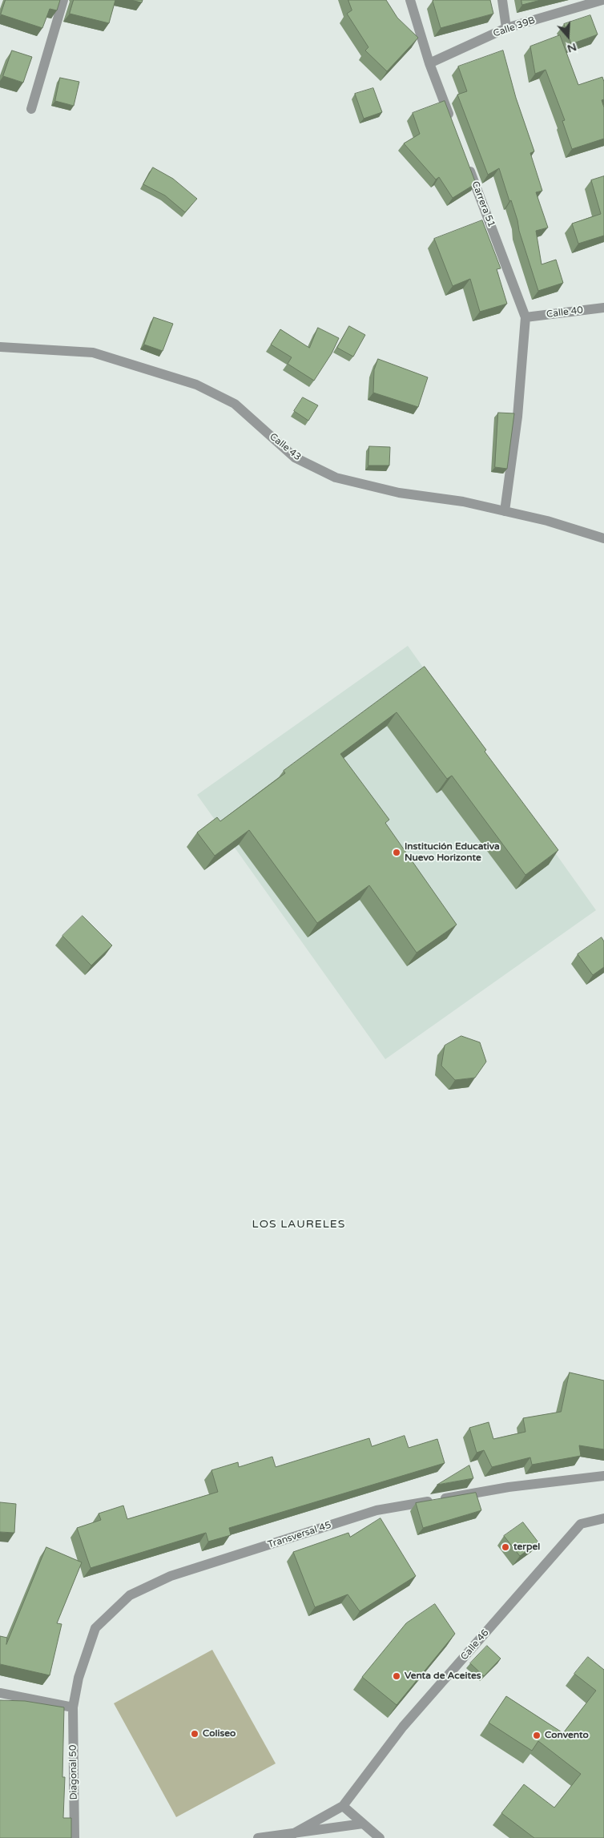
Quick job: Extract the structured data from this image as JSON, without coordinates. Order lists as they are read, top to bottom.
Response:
{
  "streets": {
    "street": [
      "Calle 39B",
      "Carrera 51",
      "Calle 40",
      "Calle 43",
      "Transversal 45",
      "Calle 46",
      "Diagonal 50"
    ]
  },
  "crossings": [
    ["Carrera 51", "Calle 40"],
    ["Transversal 45", "Diagonal 50"]
  ],
  "districts": ["LOS LAURELES"],
  "places": [
    "Institución Educativa Nuevo Horizonte",
    "terpel",
    "Venta de Aceites",
    "Coliseo",
    "Convento"
  ],
  "north": "bottom"
}
